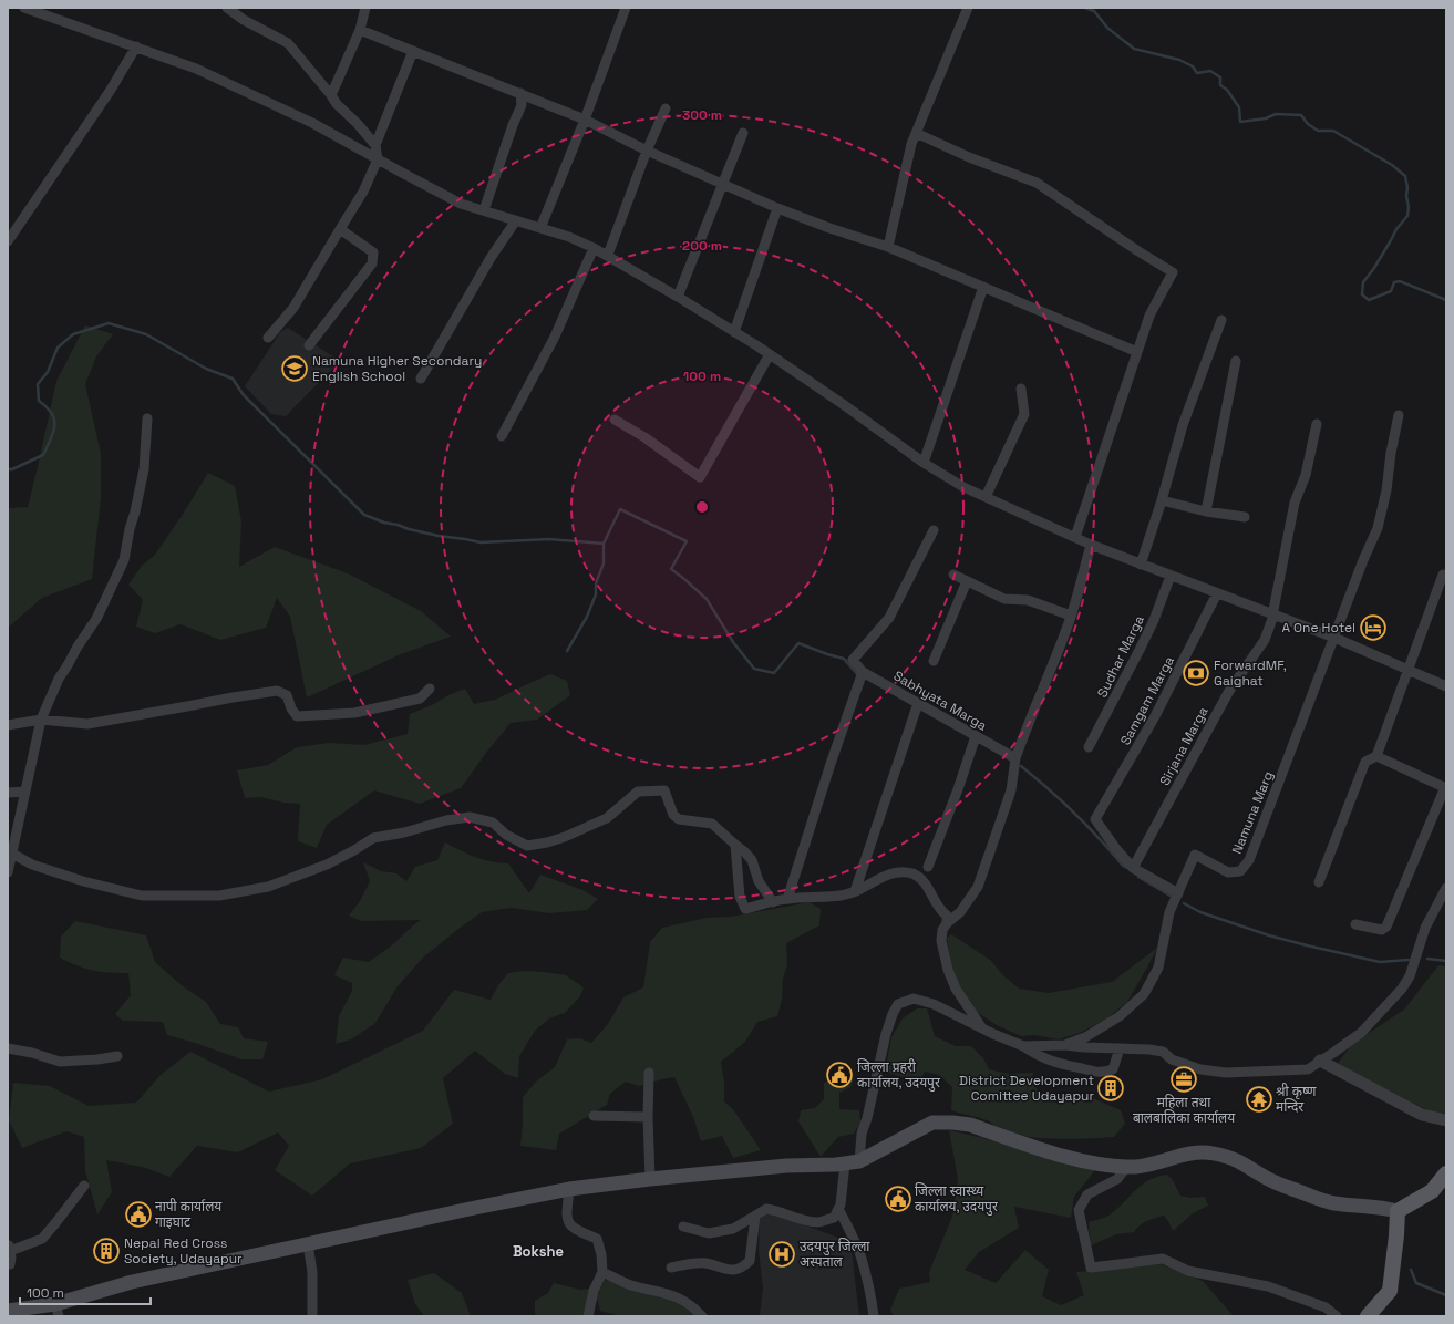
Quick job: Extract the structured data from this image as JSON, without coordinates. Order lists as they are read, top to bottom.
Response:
{
  "streets": {
    "street": [
      "Sudhar Marga",
      "Sabhyata Marga",
      "Samgam Marga",
      "Sirjana Marga",
      "Namuna Marg"
    ]
  },
  "crossings": [
    ["Samgam Marga", "Sirjana Marga"]
  ],
  "districts": ["Bokshe"],
  "places": {
    "school or university": ["Namuna Higher Secondary English School"],
    "hotel": ["A One Hotel"],
    "bank": ["ForwardMF, Gaighat"],
    "public building": ["जिल्ला प्रहरी कार्यालय, उदयपुर", "जिल्ला स्वास्थ्य कार्यालय, उदयपुर", "नापी कार्यालय गाइघाट"],
    "office": ["महिला तथा बालबालिका कार्यालय"],
    "building": ["District Development Comittee Udayapur", "Nepal Red Cross Society, Udayapur"],
    "temple": ["श्री कृष्ण मन्दिर"],
    "hospital": ["उदयपुर जिल्ला अस्पताल"]
  },
  "scale_bar": "100 m",
  "rings": ["300 m", "200 m", "100 m"]
}
